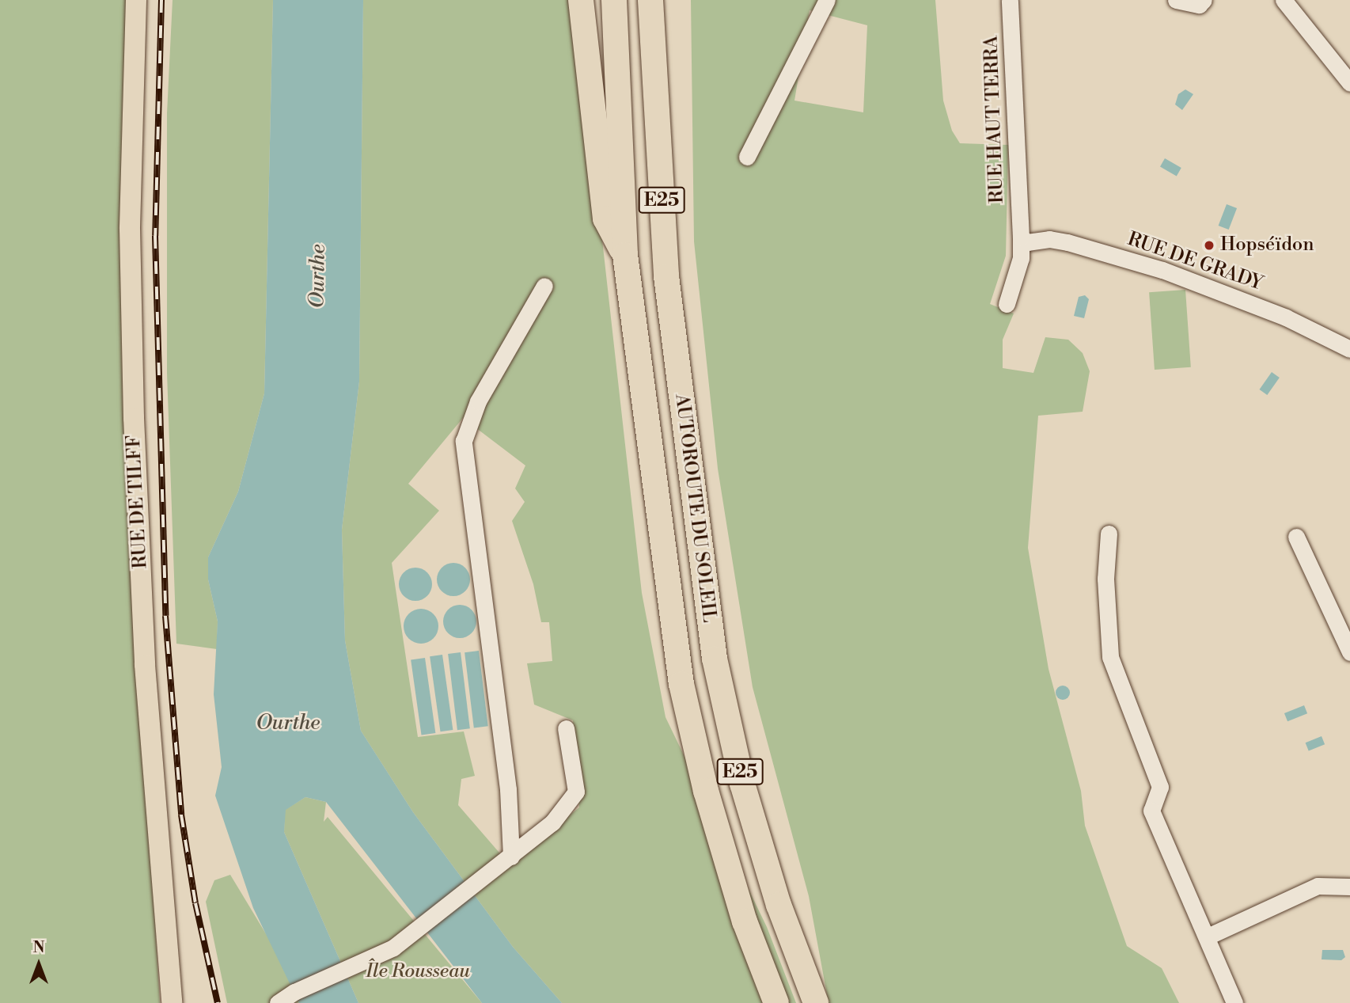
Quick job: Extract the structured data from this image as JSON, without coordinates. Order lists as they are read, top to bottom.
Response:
{
  "streets": {
    "highway": ["E25", "AUTOROUTE DU SOLEIL"],
    "main road": ["RUE DE TILFF"],
    "street": ["RUE HAUT TERRA", "RUE DE GRADY"]
  },
  "crossings": [
    ["RUE HAUT TERRA", "RUE DE GRADY"]
  ],
  "water": ["Ourthe"],
  "parks": ["Île Rousseau"],
  "places": ["Hopséïdon"],
  "north": "top"
}
